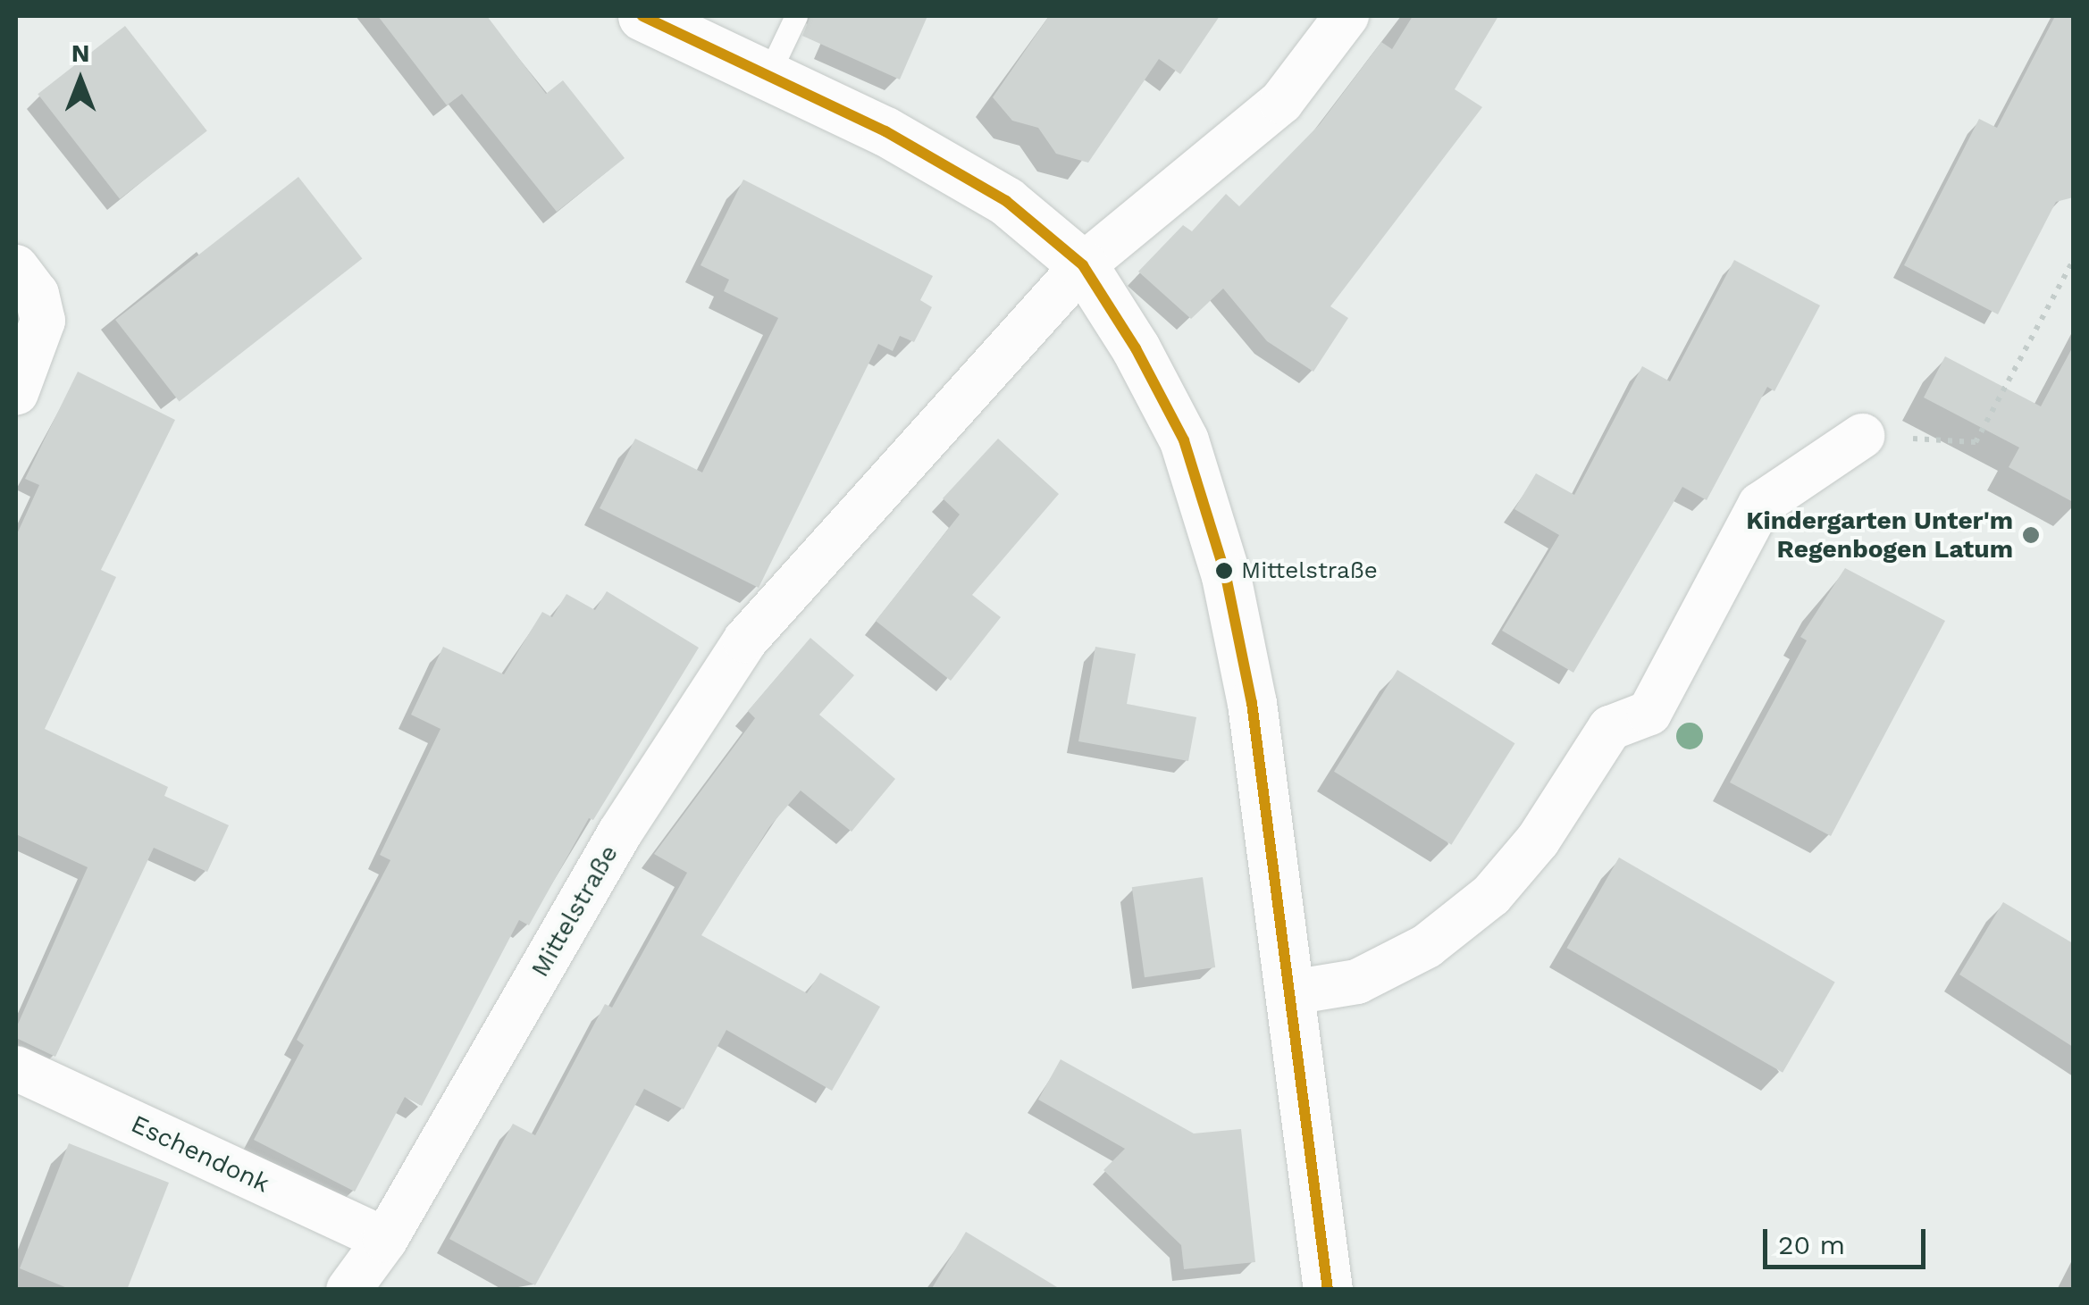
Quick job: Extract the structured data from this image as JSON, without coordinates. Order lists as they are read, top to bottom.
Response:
{
  "streets": {
    "street": ["Mittelstraße", "Eschendonk"]
  },
  "crossings": [
    ["Mittelstraße", "Eschendonk"]
  ],
  "places": ["Kindergarten Unter'm Regenbogen Latum", "Mittelstraße"],
  "scale_bar": "20 m",
  "north": "top"
}
